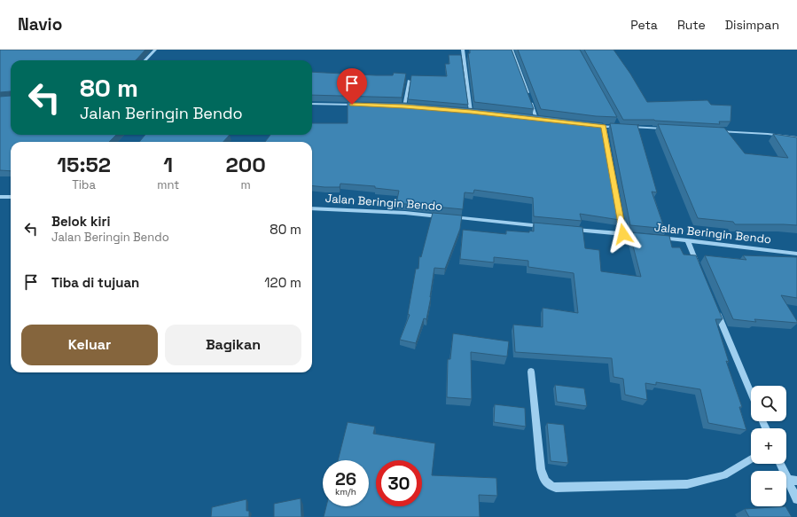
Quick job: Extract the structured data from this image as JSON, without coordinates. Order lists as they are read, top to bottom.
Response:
{
  "streets": {
    "street": ["Jalan Beringin Bendo"]
  },
  "page": {
    "header": "Navio",
    "nav": ["Peta", "Rute", "Disimpan"],
    "turn": ["80 m", "Jalan Beringin Bendo"],
    "eta": [
      "15:52",
      "Tiba",
      "1",
      "mnt",
      "200",
      "m"
    ],
    "list": [
      {
        "name": "Belok kiri",
        "note": "Jalan Beringin Bendo",
        "value": "80 m"
      },
      {
        "name": "Tiba di tujuan",
        "value": "120 m"
      }
    ],
    "buttons": ["Keluar", "Bagikan"],
    "map_buttons": ["+", "−"],
    "speed": "26 km/h",
    "limit": "30"
  }
}
